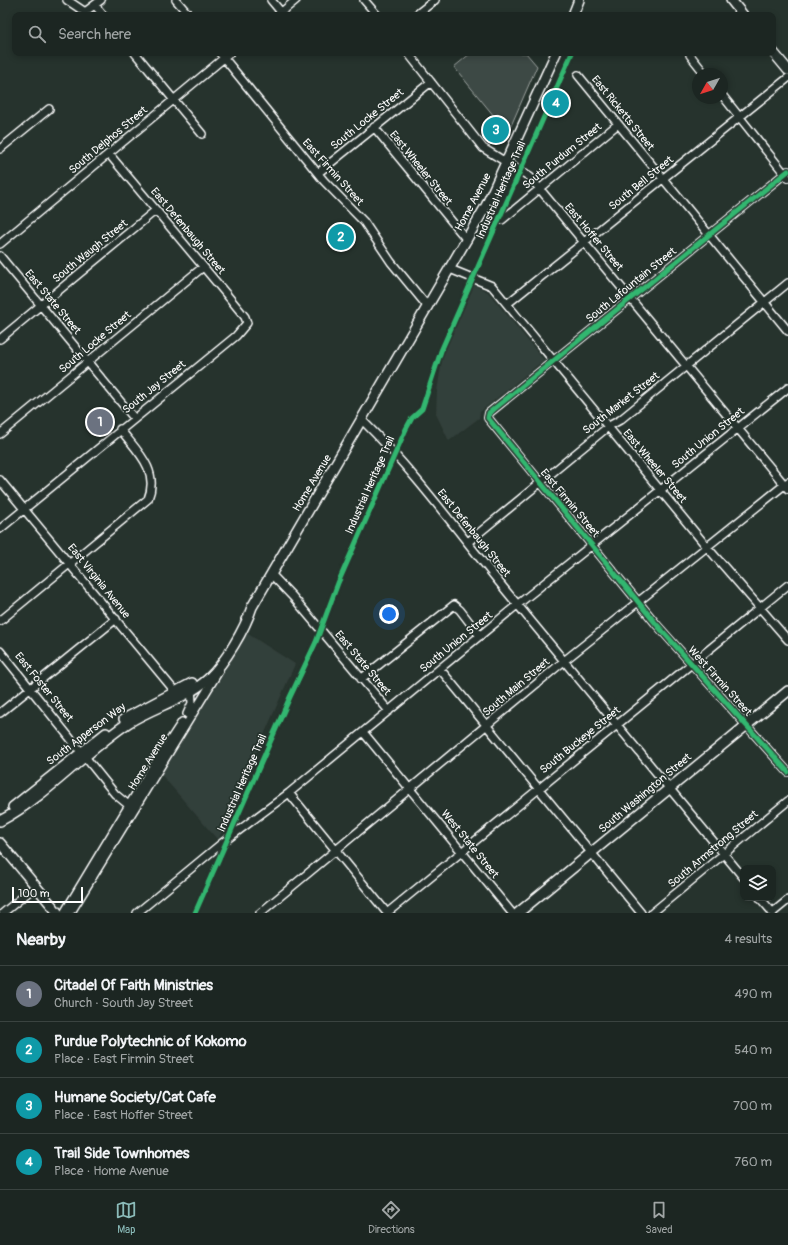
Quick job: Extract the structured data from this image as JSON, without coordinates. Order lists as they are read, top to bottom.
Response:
{
  "streets": {
    "main road": ["Home Avenue", "South Apperson Way", "South Washington Street"],
    "street": [
      "East Ricketts Street",
      "South Locke Street",
      "South Delphos Street",
      "South Purdum Street",
      "East Wheeler Street",
      "East Firmin Street",
      "South Bell Street",
      "East Defenbaugh Street",
      "East Hoffer Street",
      "South Waugh Street",
      "South Lafountain Street",
      "East State Street",
      "South Jay Street",
      "South Market Street",
      "South Union Street",
      "East Virginia Avenue",
      "West Firmin Street",
      "East Foster Street",
      "South Main Street",
      "South Buckeye Street",
      "West State Street",
      "South Armstrong Street"
    ],
    "cycle path": ["Industrial Heritage Trail"]
  },
  "crossings": [
    ["East Ricketts Street", "South Purdum Street"],
    ["East Ricketts Street", "South Bell Street"],
    ["East Ricketts Street", "South Lafountain Street"],
    ["East Ricketts Street", "South Market Street"],
    ["South Locke Street", "East Wheeler Street"],
    ["South Locke Street", "East Firmin Street"],
    ["South Locke Street", "East Defenbaugh Street"],
    ["South Locke Street", "East Hoffer Street"],
    ["South Locke Street", "East State Street"],
    ["South Delphos Street", "East Defenbaugh Street"],
    ["South Purdum Street", "East Hoffer Street"],
    ["East Wheeler Street", "South Bell Street"],
    ["East Wheeler Street", "Home Avenue"],
    ["East Wheeler Street", "South Lafountain Street"],
    ["East Wheeler Street", "South Market Street"],
    ["East Wheeler Street", "South Union Street"],
    ["East Wheeler Street", "South Main Street"],
    ["East Wheeler Street", "South Buckeye Street"],
    ["East Firmin Street", "Home Avenue"],
    ["East Firmin Street", "South Lafountain Street"],
    ["East Firmin Street", "South Market Street"],
    ["East Firmin Street", "South Union Street"],
    ["East Firmin Street", "West Firmin Street"],
    ["East Firmin Street", "South Main Street"],
    ["South Bell Street", "East Hoffer Street"],
    ["Home Avenue", "East Defenbaugh Street"],
    ["Home Avenue", "East Hoffer Street"],
    ["Home Avenue", "East State Street"],
    ["Home Avenue", "East Foster Street"],
    ["Home Avenue", "South Apperson Way"],
    ["East Defenbaugh Street", "South Waugh Street"],
    ["East Defenbaugh Street", "South Jay Street"],
    ["East Defenbaugh Street", "South Market Street"],
    ["East Defenbaugh Street", "South Union Street"],
    ["East Defenbaugh Street", "South Main Street"],
    ["East Defenbaugh Street", "South Buckeye Street"],
    ["East Defenbaugh Street", "South Washington Street"],
    ["East Defenbaugh Street", "South Armstrong Street"],
    ["East Hoffer Street", "South Lafountain Street"],
    ["East Hoffer Street", "South Market Street"],
    ["East Hoffer Street", "South Union Street"],
    ["East Hoffer Street", "South Main Street"],
    ["South Waugh Street", "East State Street"],
    ["East State Street", "South Jay Street"],
    ["East State Street", "South Union Street"],
    ["South Jay Street", "East Virginia Avenue"],
    ["East Virginia Avenue", "South Apperson Way"],
    ["West Firmin Street", "South Main Street"],
    ["West Firmin Street", "South Buckeye Street"],
    ["West Firmin Street", "South Washington Street"],
    ["East Foster Street", "South Apperson Way"],
    ["South Main Street", "West State Street"],
    ["South Buckeye Street", "West State Street"]
  ],
  "scale_bar": "100 m",
  "north": "bottom left",
  "page": {
    "search": "Search here",
    "pins": [
      "4",
      "3",
      "2",
      "1"
    ],
    "scale": "100 m",
    "heading": ["Nearby", "4 results"],
    "list": [
      {
        "mark": "1",
        "name": "Citadel Of Faith Ministries",
        "note": "Church · South Jay Street",
        "value": "490 m"
      },
      {
        "mark": "2",
        "name": "Purdue Polytechnic of Kokomo",
        "note": "Place · East Firmin Street",
        "value": "540 m"
      },
      {
        "mark": "3",
        "name": "Humane Society/Cat Cafe",
        "note": "Place · East Hoffer Street",
        "value": "700 m"
      },
      {
        "mark": "4",
        "name": "Trail Side Townhomes",
        "note": "Place · Home Avenue",
        "value": "760 m"
      }
    ],
    "nav": ["Map", "Directions", "Saved"]
  }
}
